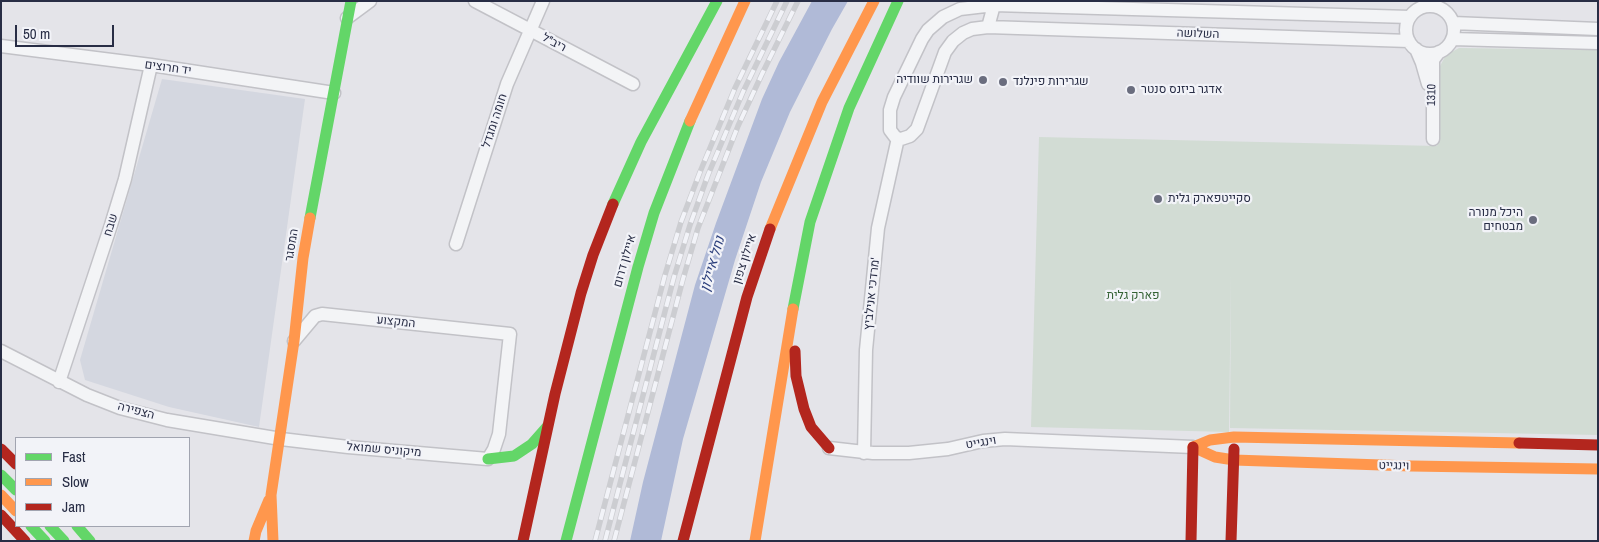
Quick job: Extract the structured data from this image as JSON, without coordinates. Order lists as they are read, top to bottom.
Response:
{
  "streets": {
    "main road": [
      "המסגר",
      "איילון צפון",
      "איילון דרום",
      "וינגייט"
    ],
    "street": [
      "השלושה",
      "ריב\"ל",
      "יד חרוצים",
      "1310",
      "חומה ומגדל",
      "שבח",
      "מרדכי אנילביץ'",
      "המקצוע",
      "הצפירה",
      "מיקוניס שמואל"
    ]
  },
  "crossings": [
    ["השלושה", "1310"],
    ["ריב\"ל", "חומה ומגדל"],
    ["יד חרוצים", "שבח"],
    ["יד חרוצים", "המסגר"],
    ["שבח", "הצפירה"],
    ["המסגר", "המקצוע"],
    ["המסגר", "הצפירה"],
    ["המסגר", "מיקוניס שמואל"],
    ["מרדכי אנילביץ'", "וינגייט"],
    ["המקצוע", "מיקוניס שמואל"],
    ["הצפירה", "מיקוניס שמואל"]
  ],
  "water": ["נחל איילון"],
  "parks": ["פארק גלית"],
  "places": [
    "שגרירות שוודיה",
    "שגרירות פינלנד",
    "אדגר ביזנס סנטר",
    "סקייטפארק גלית",
    "היכל מנורה מבטחים"
  ],
  "legend": ["Fast", "Slow", "Jam"],
  "scale_bar": "50 m"
}
